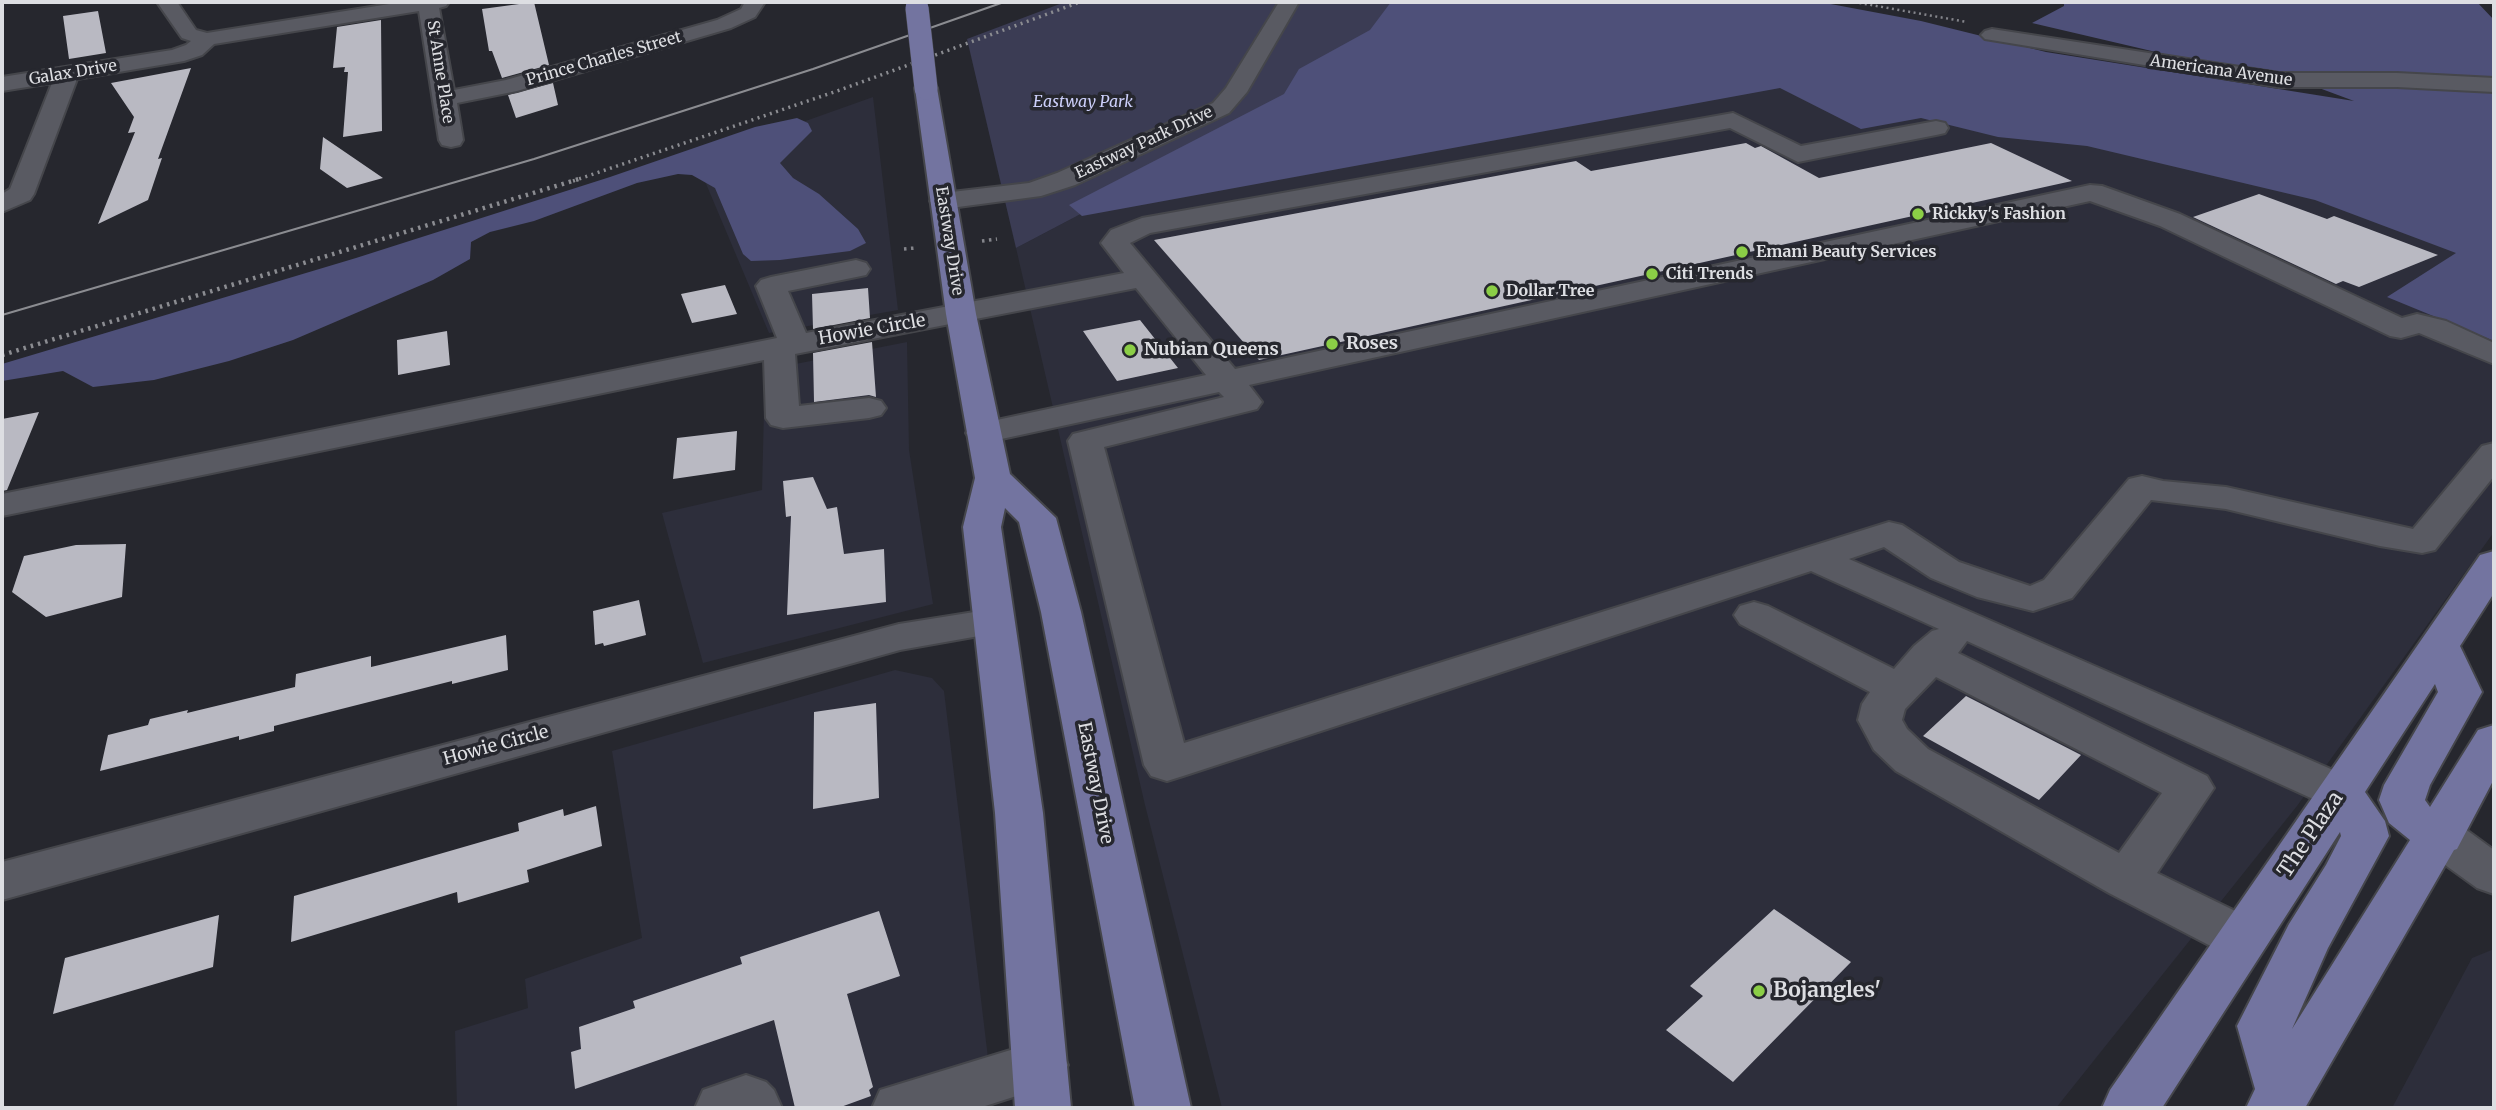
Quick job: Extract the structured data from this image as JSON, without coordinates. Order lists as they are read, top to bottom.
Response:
{
  "streets": {
    "main road": ["Eastway Drive", "The Plaza"],
    "street": [
      "Prince Charles Street",
      "Americana Avenue",
      "St Anne Place",
      "Galax Drive",
      "Eastway Park Drive",
      "Howie Circle"
    ]
  },
  "crossings": [
    ["Prince Charles Street", "St Anne Place"],
    ["St Anne Place", "Galax Drive"],
    ["Eastway Park Drive", "Eastway Drive"],
    ["Eastway Drive", "Howie Circle"]
  ],
  "parks": ["Eastway Park"],
  "places": [
    "Rickky's Fashion",
    "Emani Beauty Services",
    "Citi Trends",
    "Dollar Tree",
    "Roses",
    "Nubian Queens",
    "Bojangles'"
  ]
}
